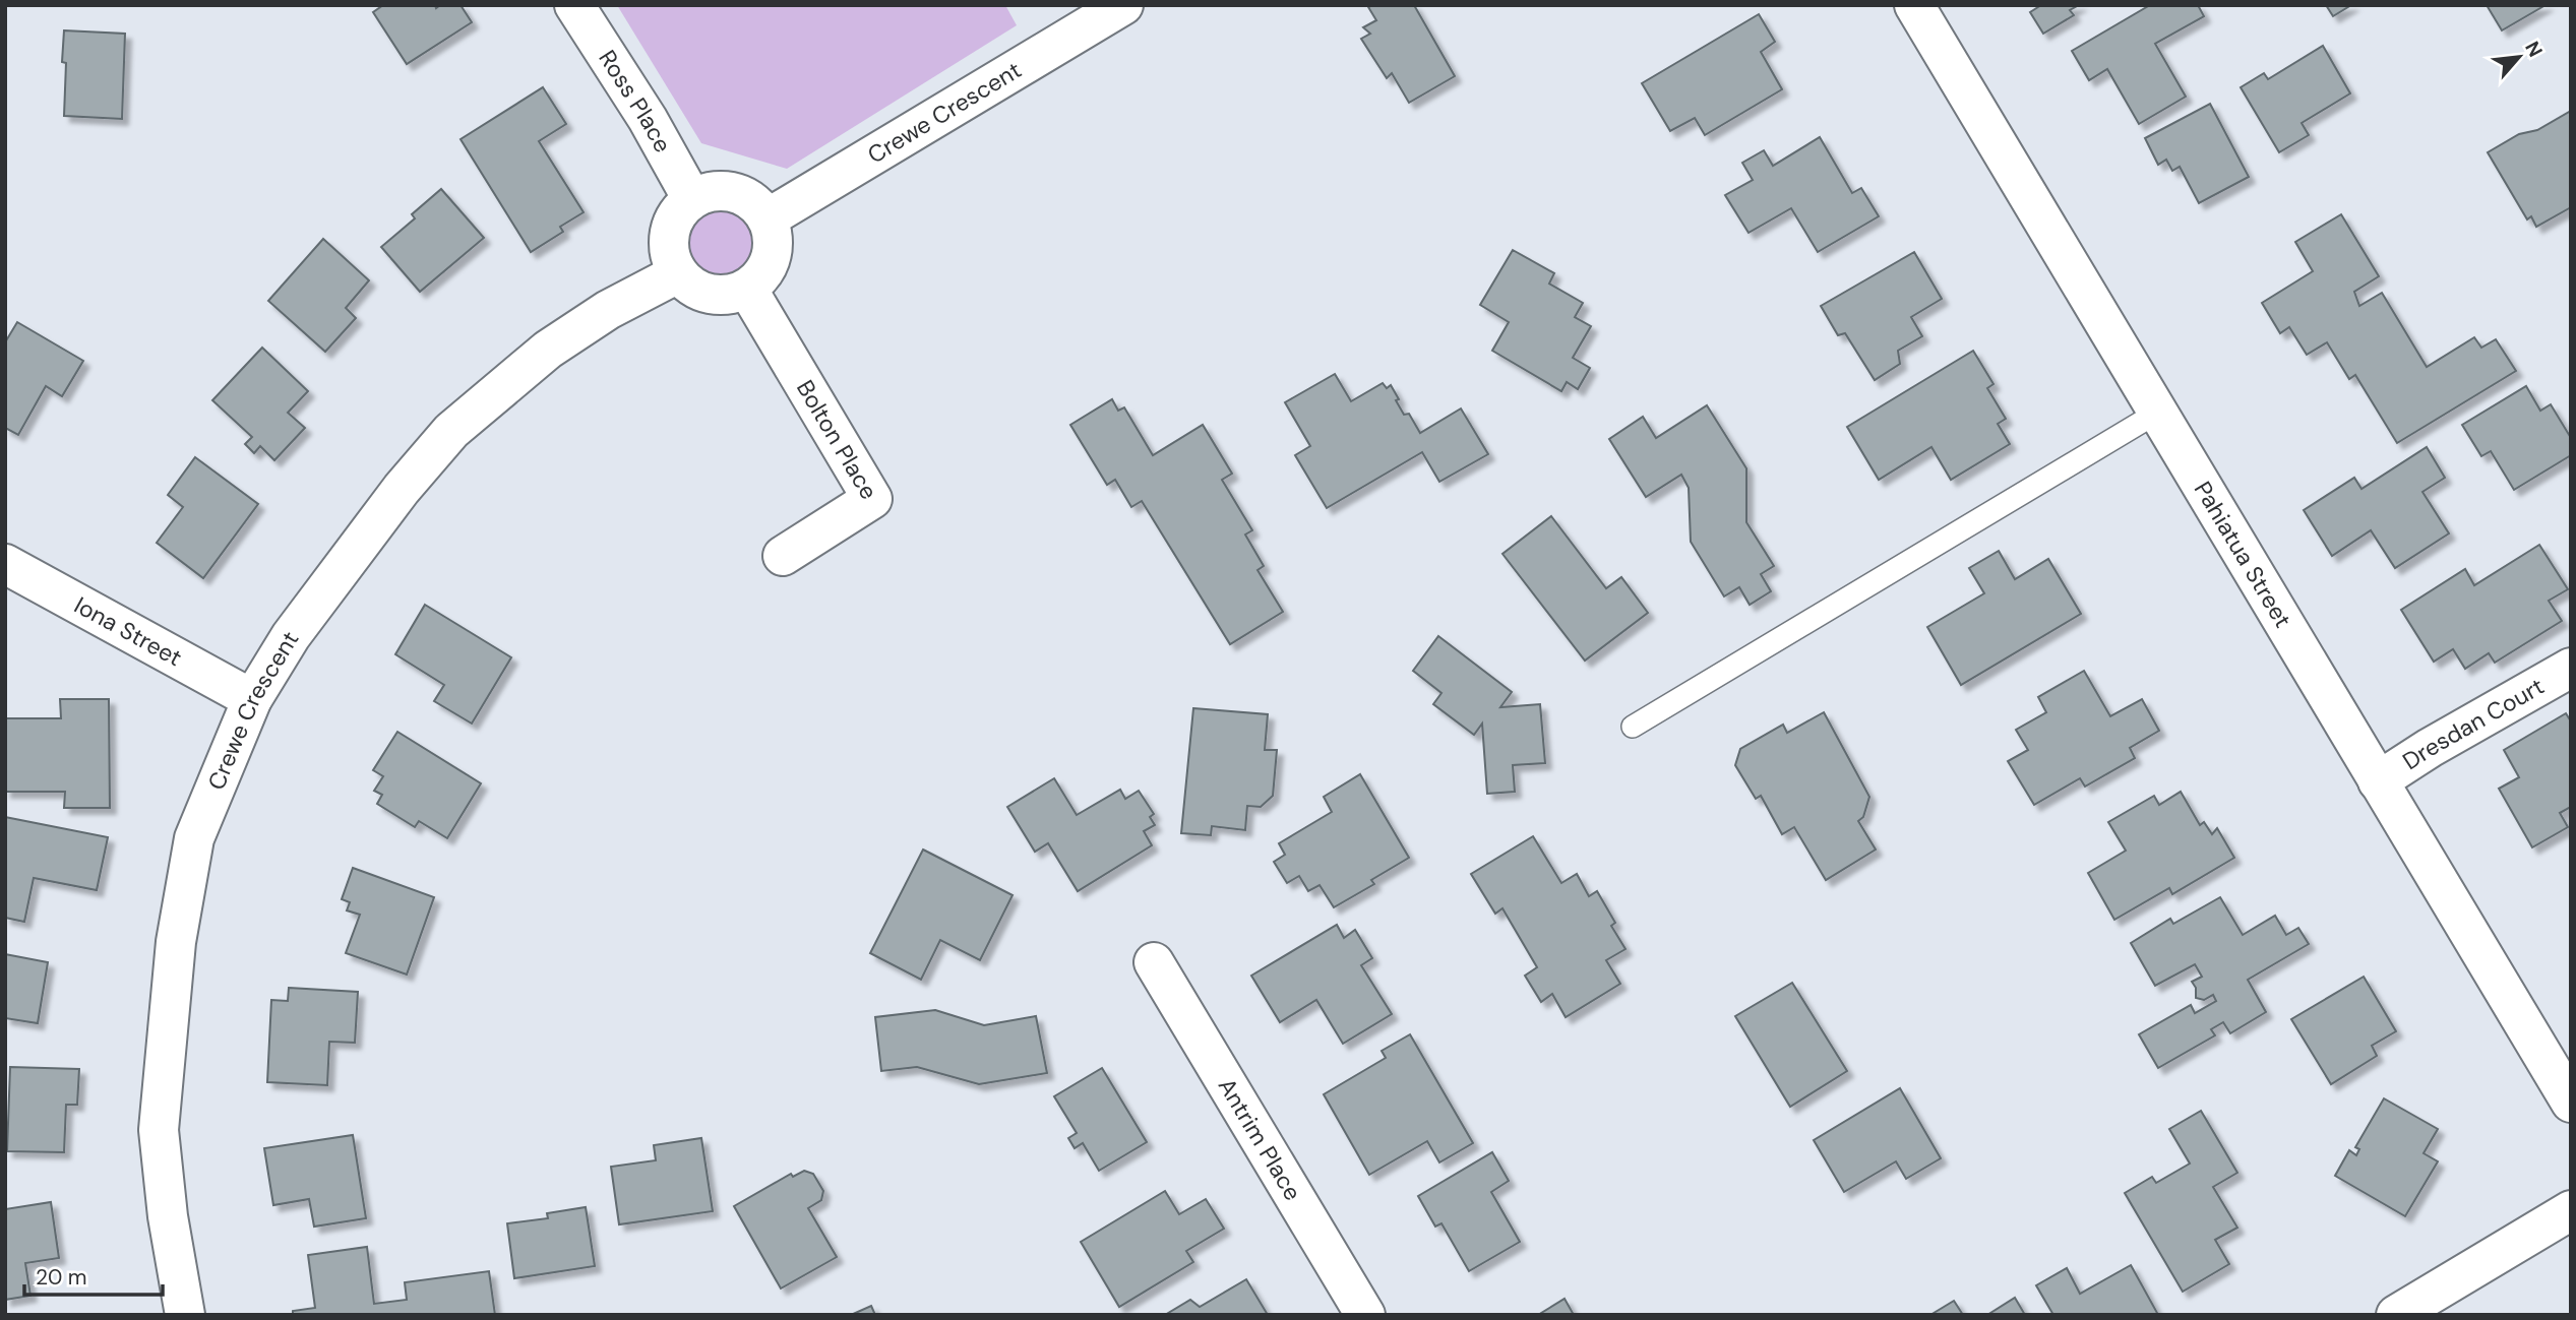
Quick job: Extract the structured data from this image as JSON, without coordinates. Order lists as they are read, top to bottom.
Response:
{
  "streets": {
    "street": [
      "Ross Place",
      "Crewe Crescent",
      "Bolton Place",
      "Pahiatua Street",
      "Iona Street",
      "Dresdan Court",
      "Antrim Place"
    ]
  },
  "crossings": [
    ["Ross Place", "Crewe Crescent"],
    ["Ross Place", "Bolton Place"],
    ["Crewe Crescent", "Bolton Place"],
    ["Crewe Crescent", "Iona Street"],
    ["Pahiatua Street", "Dresdan Court"]
  ],
  "scale_bar": "20 m",
  "north": "top right"
}
